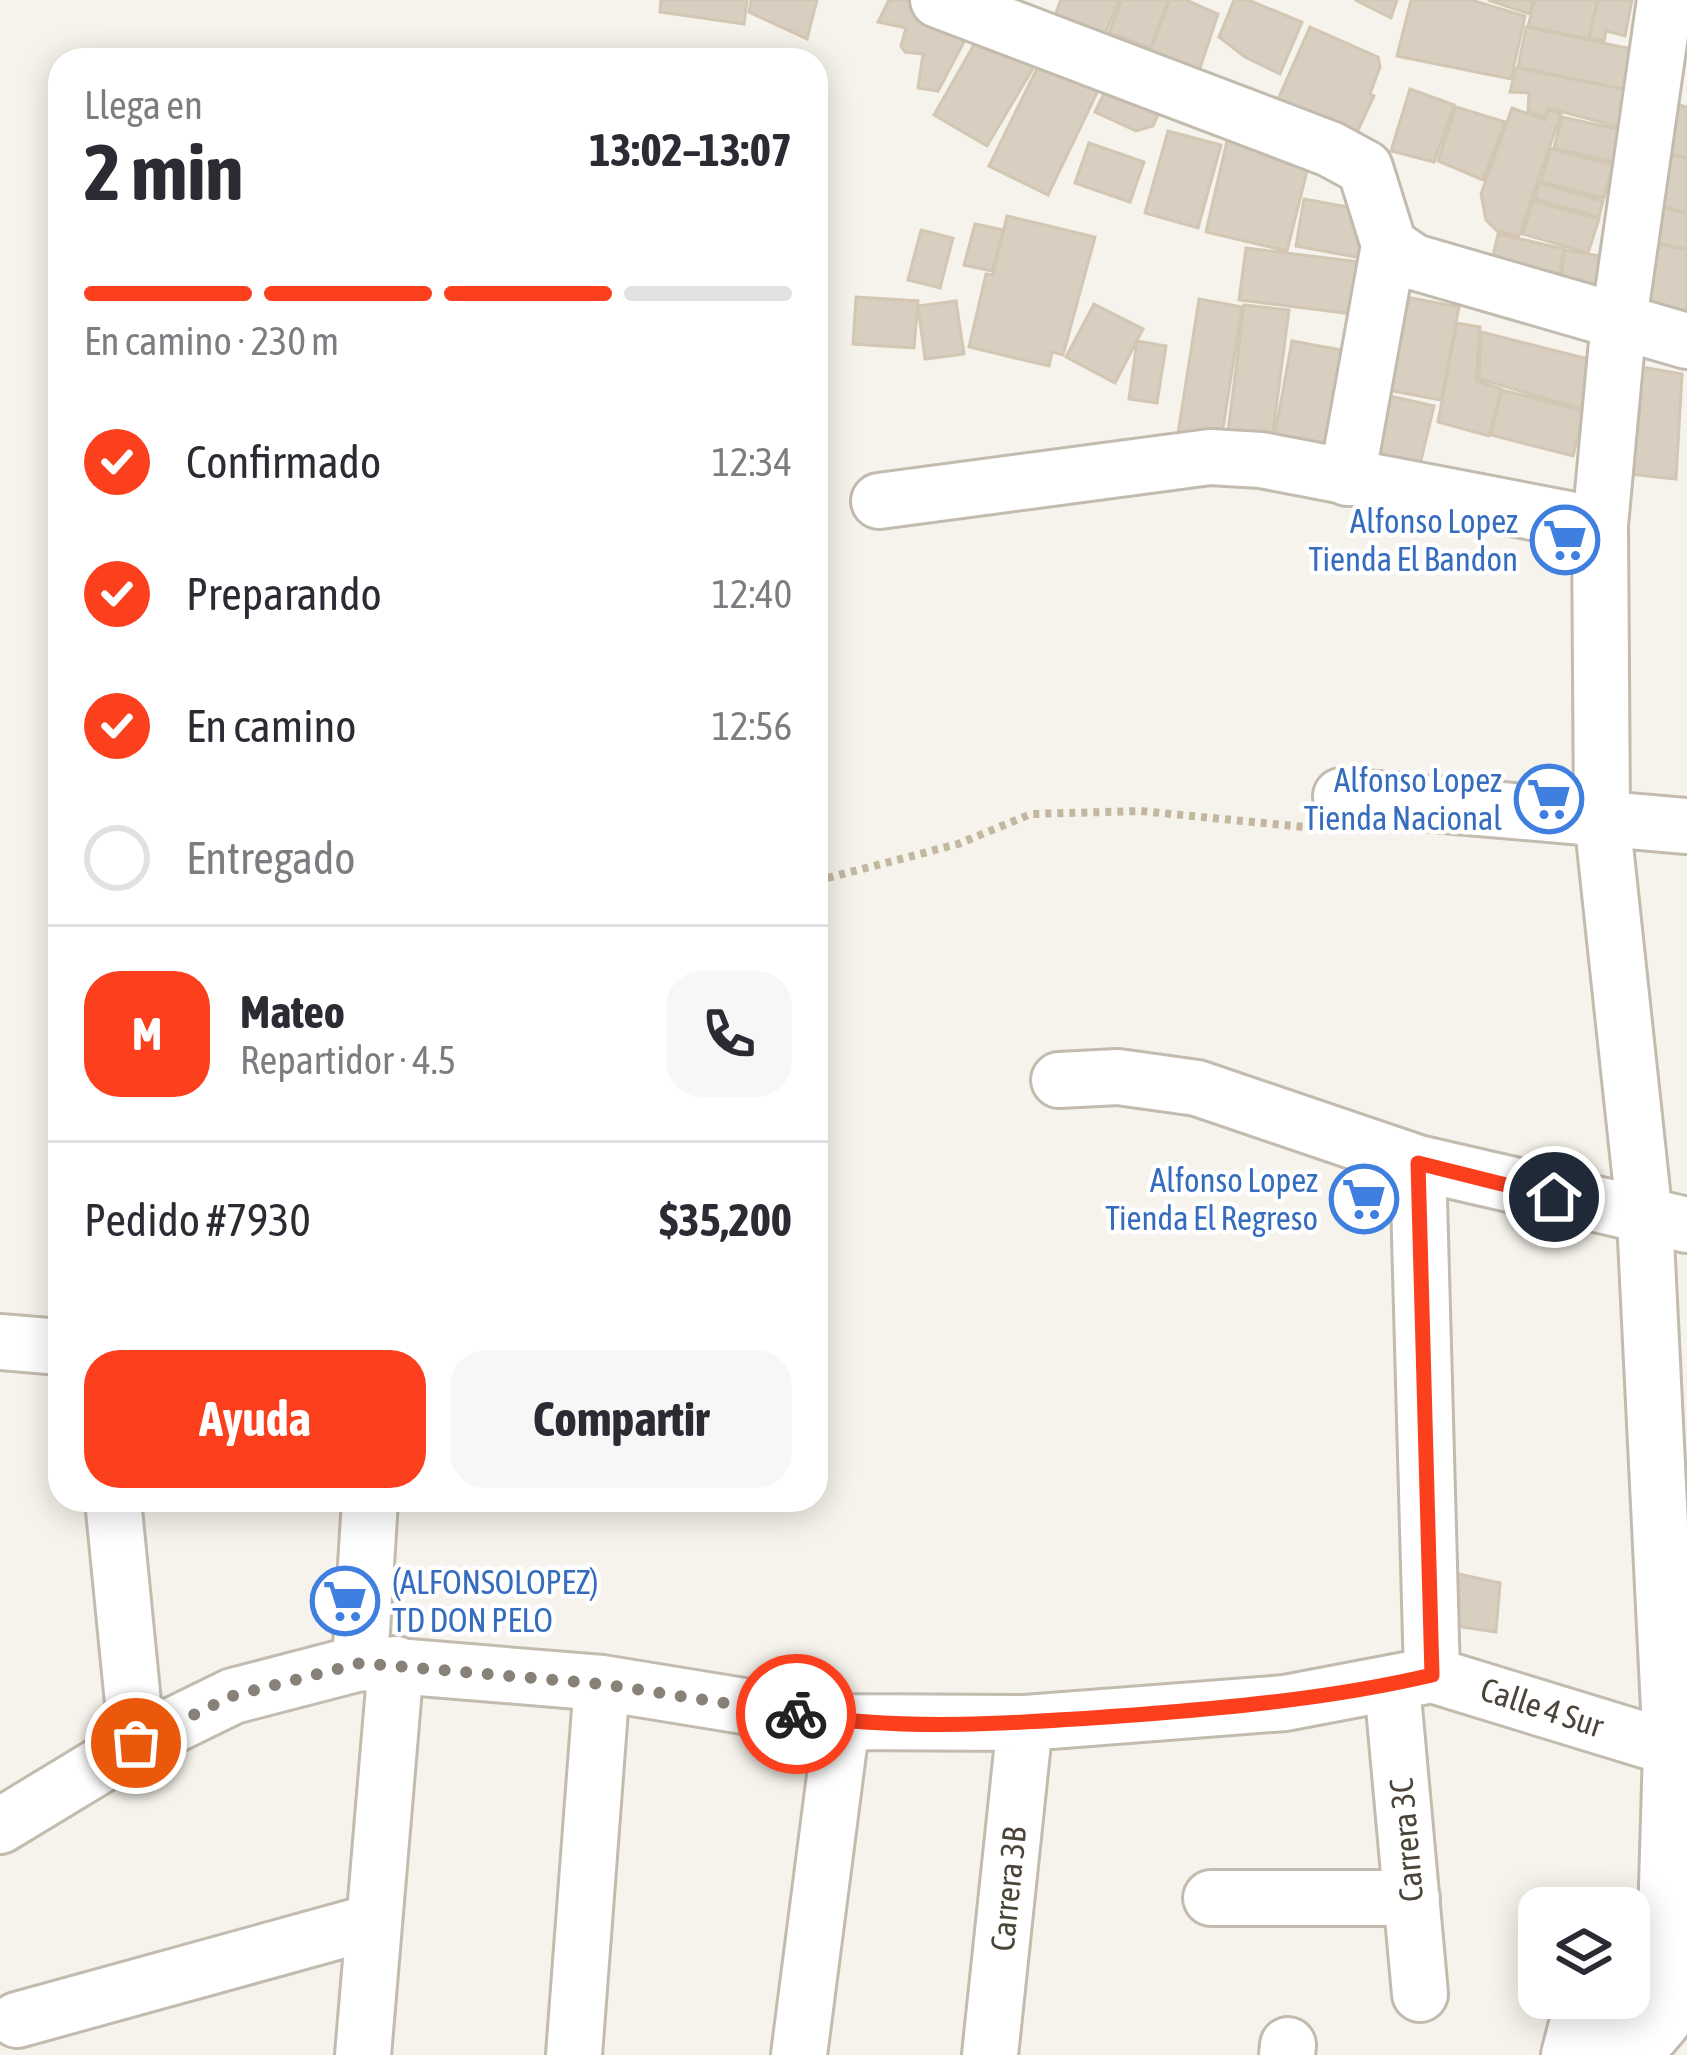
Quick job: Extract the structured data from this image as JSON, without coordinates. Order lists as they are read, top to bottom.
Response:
{
  "streets": {
    "street": ["Calle 4 Sur", "Carrera 3C", "Carrera 3B"]
  },
  "crossings": [
    ["Calle 4 Sur", "Carrera 3C"],
    ["Calle 4 Sur", "Carrera 3B"]
  ],
  "places": {
    "supermarket": [
      "Alfonso Lopez Tienda El Bandon",
      "Alfonso Lopez Tienda Nacional",
      "Alfonso Lopez Tienda El Regreso",
      "(ALFONSOLOPEZ) TD DON PELO"
    ]
  },
  "page": {
    "heading": ["2 min", "Llega en", "13:02–13:07"],
    "panel": [
      "Mateo",
      "Repartidor · 4.5",
      "Pedido #7930",
      "$35,200"
    ],
    "bar": "En camino · 230 m",
    "list": [
      ["Confirmado", "12:34"],
      ["Preparando", "12:40"],
      ["En camino", "12:56"],
      "Entregado"
    ],
    "round": "M",
    "buttons": ["Ayuda", "Compartir"]
  }
}
